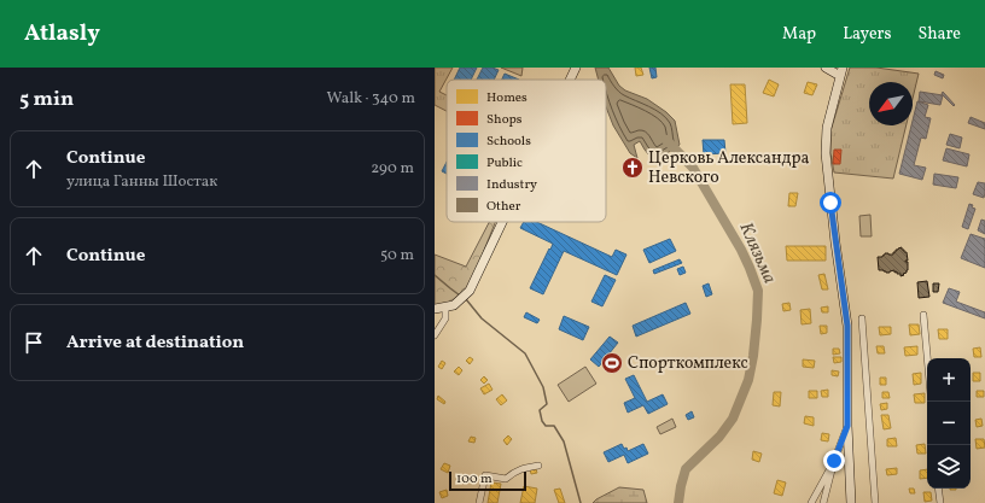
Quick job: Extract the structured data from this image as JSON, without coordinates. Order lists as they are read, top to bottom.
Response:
{
  "water": ["Клязьма"],
  "places": {
    "church": ["Церковь Александра Невского"],
    "sports": ["Спорткомплекс"]
  },
  "legend": [
    "Homes",
    "Shops",
    "Schools",
    "Public",
    "Industry",
    "Other"
  ],
  "scale_bar": "100 m",
  "north": "bottom left",
  "page": {
    "header": "Atlasly",
    "nav": ["Map", "Layers", "Share"],
    "heading": ["5 min", "Walk · 340 m"],
    "list": [
      ["Continue", "улица Ганны Шостак", "290 m"],
      ["Continue", "50 m"],
      "Arrive at destination"
    ],
    "map_buttons": ["+", "−"],
    "scale": "100 m"
  }
}
